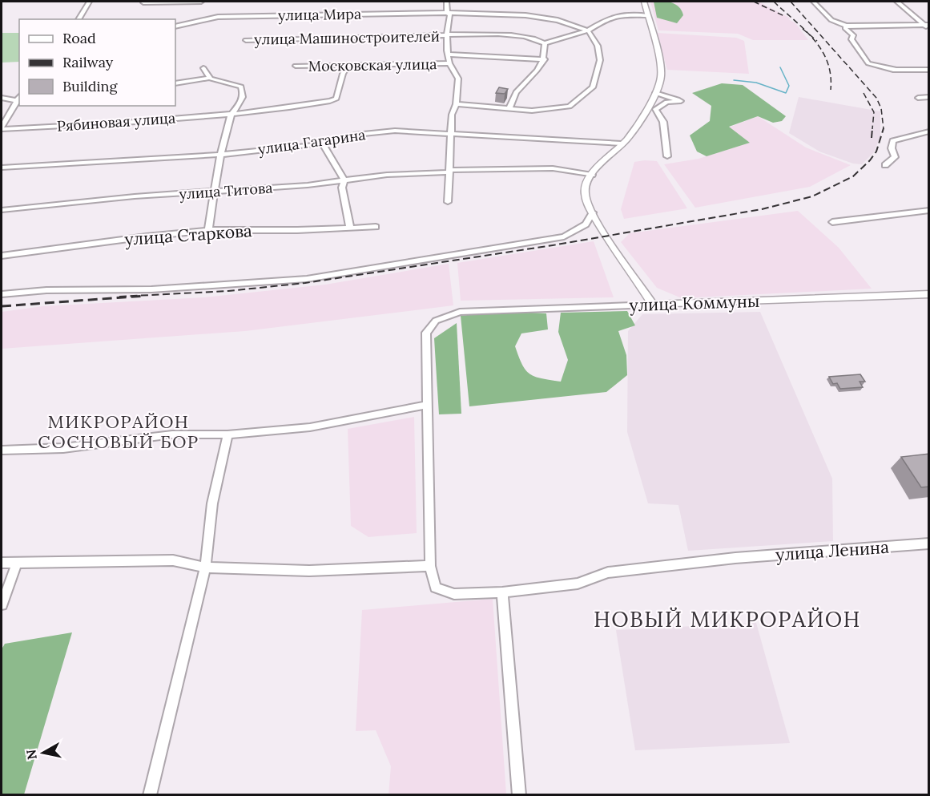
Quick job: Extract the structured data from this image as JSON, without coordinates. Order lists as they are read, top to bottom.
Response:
{
  "streets": {
    "street": [
      "улица Мира",
      "улица Машиностроителей",
      "Московская улица",
      "Рябиновая улица",
      "улица Гагарина",
      "улица Титова",
      "улица Старкова",
      "улица Коммуны",
      "улица Ленина"
    ]
  },
  "crossings": [
    ["Московская улица", "Рябиновая улица"],
    ["улица Коммуны", "улица Ленина"]
  ],
  "districts": ["МИКРОРАЙОН СОСНОВЫЙ БОР", "НОВЫЙ МИКРОРАЙОН"],
  "legend": ["Road", "Railway", "Building"],
  "north": "left"
}
